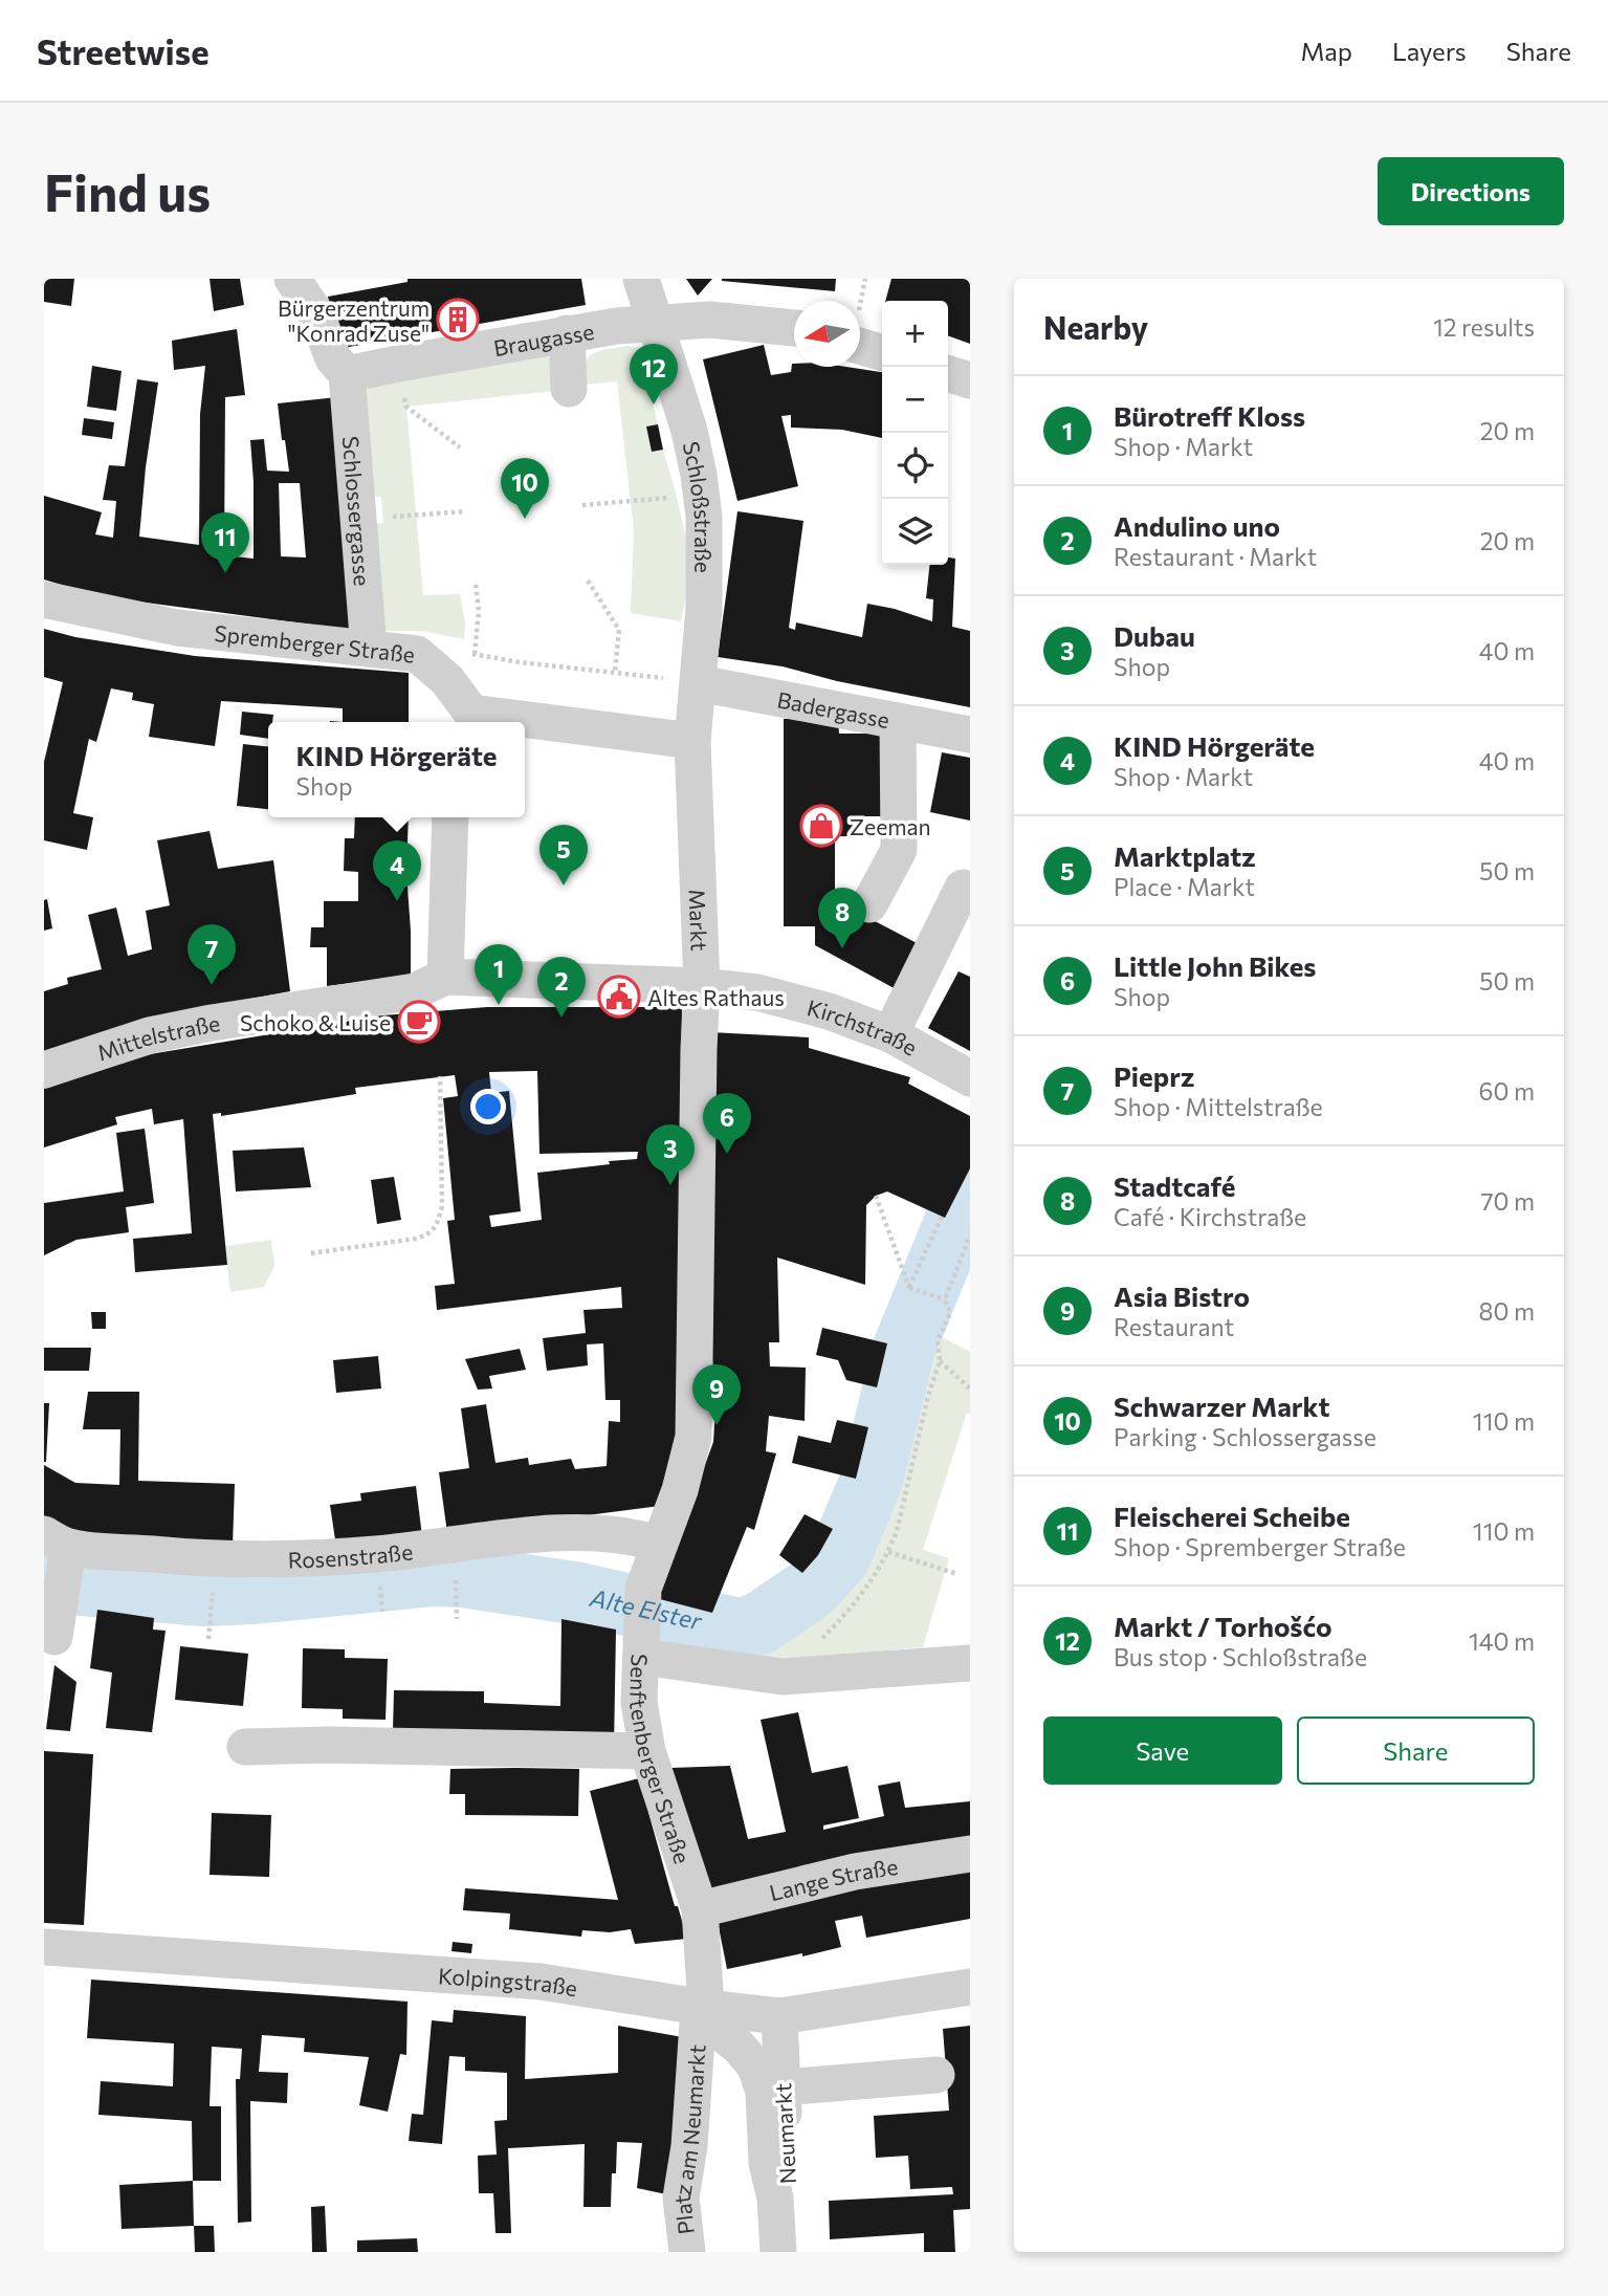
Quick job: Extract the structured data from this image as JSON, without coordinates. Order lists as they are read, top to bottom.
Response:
{
  "streets": {
    "street": [
      "Braugasse",
      "Schloßstraße",
      "Schlossergasse",
      "Spremberger Straße",
      "Badergasse",
      "Markt",
      "Kirchstraße",
      "Mittelstraße",
      "Rosenstraße",
      "Senftenberger Straße",
      "Lange Straße",
      "Kolpingstraße",
      "Neumarkt",
      "Platz am Neumarkt"
    ]
  },
  "crossings": [
    ["Braugasse", "Schloßstraße"],
    ["Braugasse", "Schlossergasse"],
    ["Schloßstraße", "Spremberger Straße"],
    ["Schloßstraße", "Badergasse"],
    ["Schloßstraße", "Markt"],
    ["Schlossergasse", "Spremberger Straße"],
    ["Spremberger Straße", "Markt"],
    ["Markt", "Kirchstraße"],
    ["Markt", "Mittelstraße"],
    ["Markt", "Senftenberger Straße"],
    ["Kirchstraße", "Senftenberger Straße"],
    ["Rosenstraße", "Senftenberger Straße"],
    ["Senftenberger Straße", "Lange Straße"],
    ["Senftenberger Straße", "Kolpingstraße"],
    ["Kolpingstraße", "Neumarkt"]
  ],
  "water": ["Alte Elster"],
  "places": {
    "building": ["Bürgerzentrum \"Konrad Zuse\""],
    "shop": ["Zeeman"],
    "public building": ["Altes Rathaus"],
    "cafe": ["Schoko & Luise"]
  },
  "north": "left",
  "page": {
    "header": "Streetwise",
    "nav": ["Map", "Layers", "Share"],
    "buttons": [
      "Directions",
      ["Save", "Share"]
    ],
    "title": "Find us",
    "heading": ["Nearby", "12 results"],
    "map_buttons": ["+", "−"],
    "pins": [
      "12",
      "10",
      "11",
      "5",
      "4",
      "8",
      "7",
      "1",
      "2",
      "6",
      "3",
      "9"
    ],
    "list": [
      {
        "mark": "1",
        "name": "Bürotreff Kloss",
        "note": "Shop · Markt",
        "value": "20 m"
      },
      {
        "mark": "2",
        "name": "Andulino uno",
        "note": "Restaurant · Markt",
        "value": "20 m"
      },
      {
        "mark": "3",
        "name": "Dubau",
        "note": "Shop",
        "value": "40 m"
      },
      {
        "mark": "4",
        "name": "KIND Hörgeräte",
        "note": "Shop · Markt",
        "value": "40 m"
      },
      {
        "mark": "5",
        "name": "Marktplatz",
        "note": "Place · Markt",
        "value": "50 m"
      },
      {
        "mark": "6",
        "name": "Little John Bikes",
        "note": "Shop",
        "value": "50 m"
      },
      {
        "mark": "7",
        "name": "Pieprz",
        "note": "Shop · Mittelstraße",
        "value": "60 m"
      },
      {
        "mark": "8",
        "name": "Stadtcafé",
        "note": "Café · Kirchstraße",
        "value": "70 m"
      },
      {
        "mark": "9",
        "name": "Asia Bistro",
        "note": "Restaurant",
        "value": "80 m"
      },
      {
        "mark": "10",
        "name": "Schwarzer Markt",
        "note": "Parking · Schlossergasse",
        "value": "110 m"
      },
      {
        "mark": "11",
        "name": "Fleischerei Scheibe",
        "note": "Shop · Spremberger Straße",
        "value": "110 m"
      },
      {
        "mark": "12",
        "name": "Markt / Torhošćo",
        "note": "Bus stop · Schloßstraße",
        "value": "140 m"
      }
    ],
    "popup": ["KIND Hörgeräte", "Shop"]
  }
}
